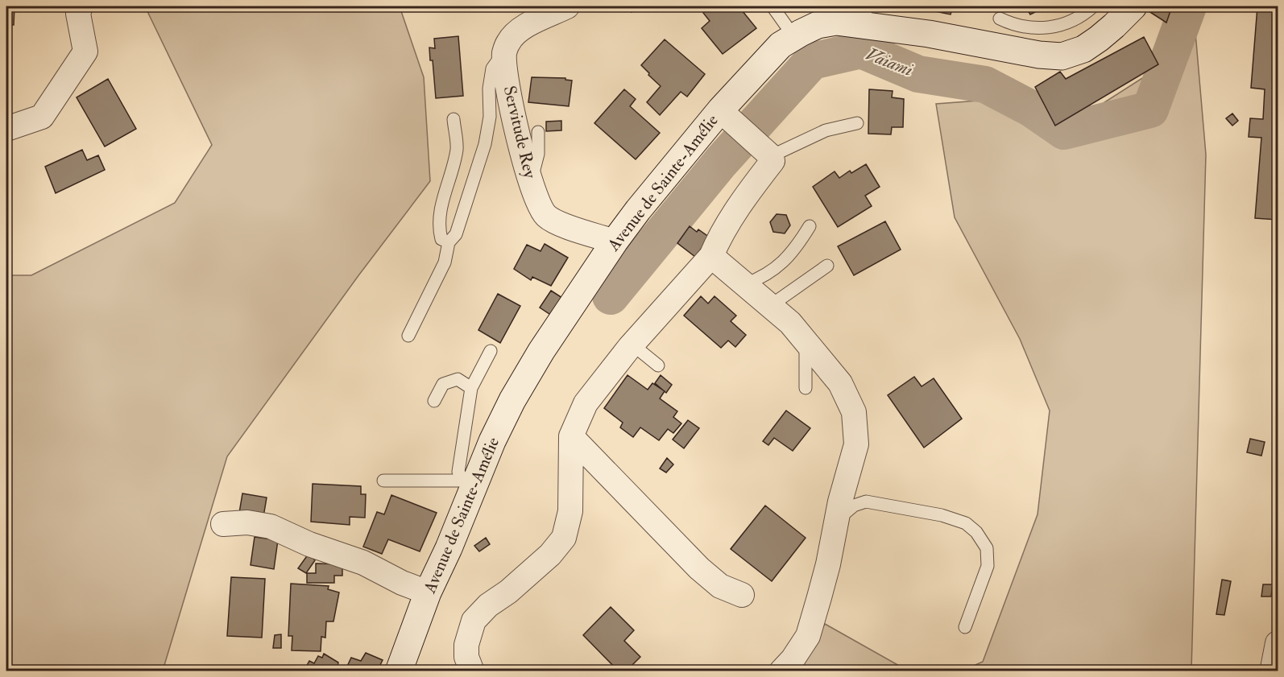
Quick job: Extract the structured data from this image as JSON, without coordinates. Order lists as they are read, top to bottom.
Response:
{
  "streets": {
    "street": ["Servitude Rey", "Avenue de Sainte-Amélie"]
  },
  "crossings": [
    ["Servitude Rey", "Avenue de Sainte-Amélie"]
  ],
  "water": ["Vaiami"]
}
